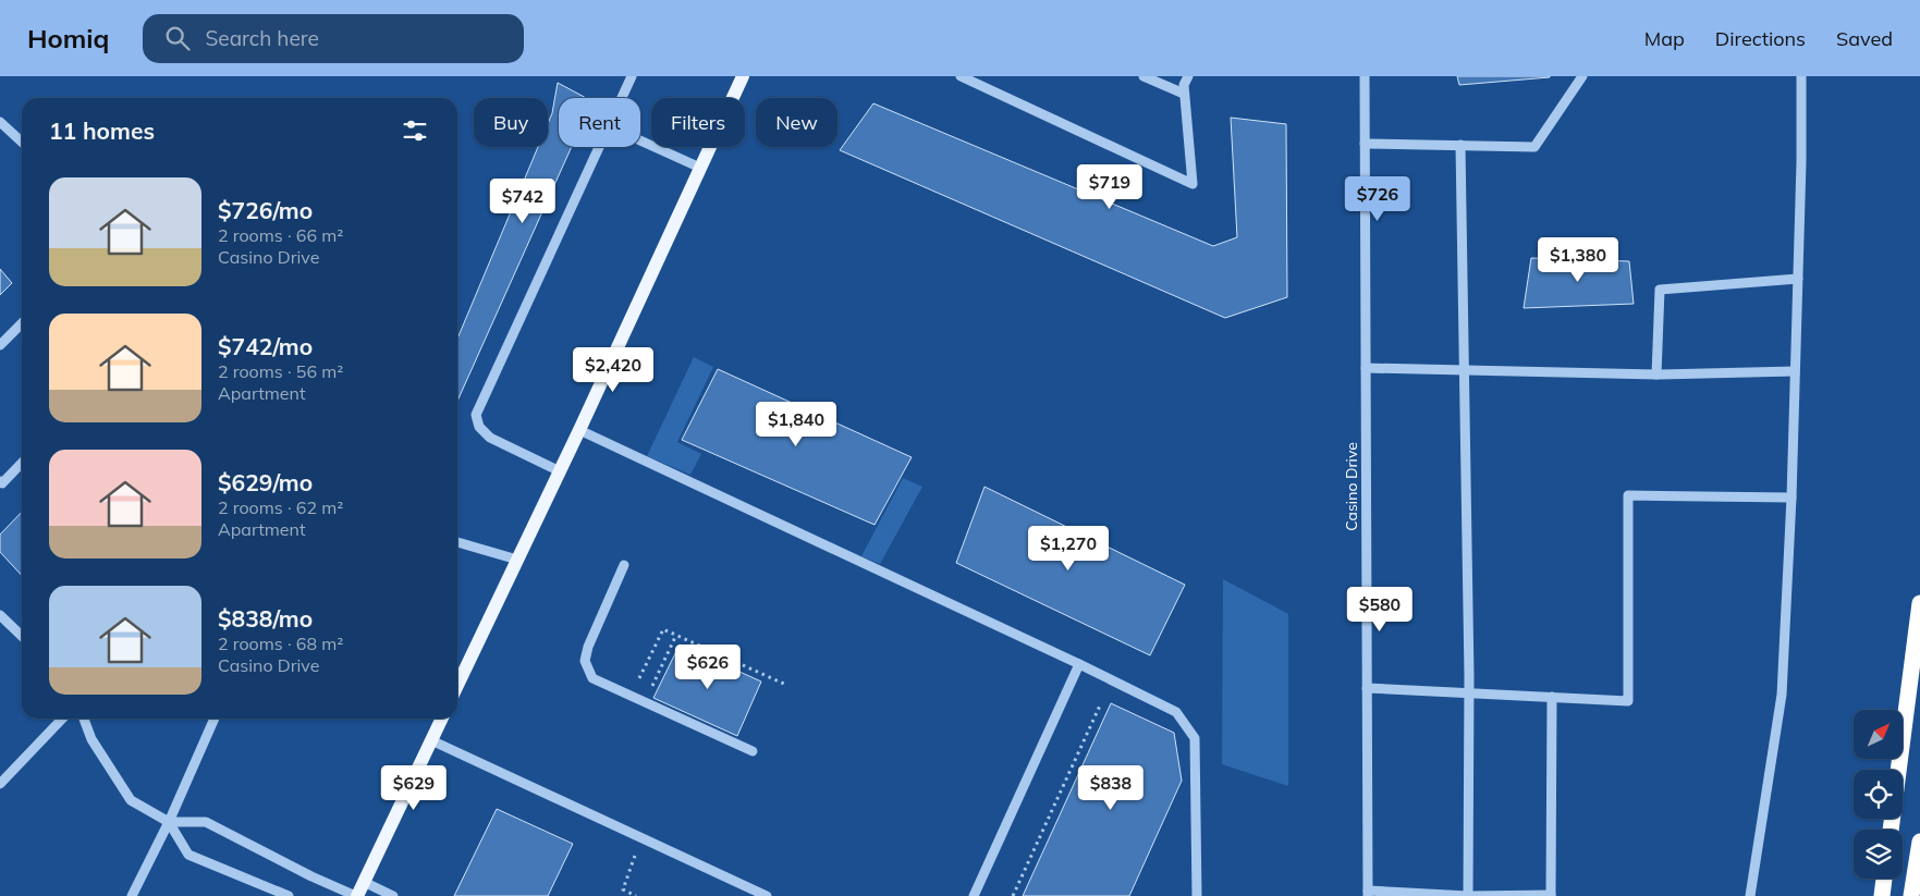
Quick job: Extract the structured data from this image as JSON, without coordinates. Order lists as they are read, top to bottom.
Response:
{
  "streets": {
    "street": ["Casino Drive"]
  },
  "north": "top right",
  "page": {
    "header": "Homiq",
    "search": "Search here",
    "nav": ["Map", "Directions", "Saved"],
    "chip": [
      "Buy",
      "Rent",
      "Filters",
      "New"
    ],
    "heading": "11 homes",
    "list": [
      {
        "name": "$726/mo",
        "note": "2 rooms · 66 m² · Casino Drive"
      },
      {
        "name": "$742/mo",
        "note": "2 rooms · 56 m² · Apartment"
      },
      {
        "name": "$629/mo",
        "note": "2 rooms · 62 m² · Apartment"
      },
      {
        "name": "$838/mo",
        "note": "2 rooms · 68 m² · Casino Drive"
      }
    ],
    "price": [
      "$719",
      "$726",
      "$742",
      "$1,380",
      "$2,420",
      "$1,840",
      "$1,270",
      "$580",
      "$626",
      "$629",
      "$838"
    ]
  }
}
